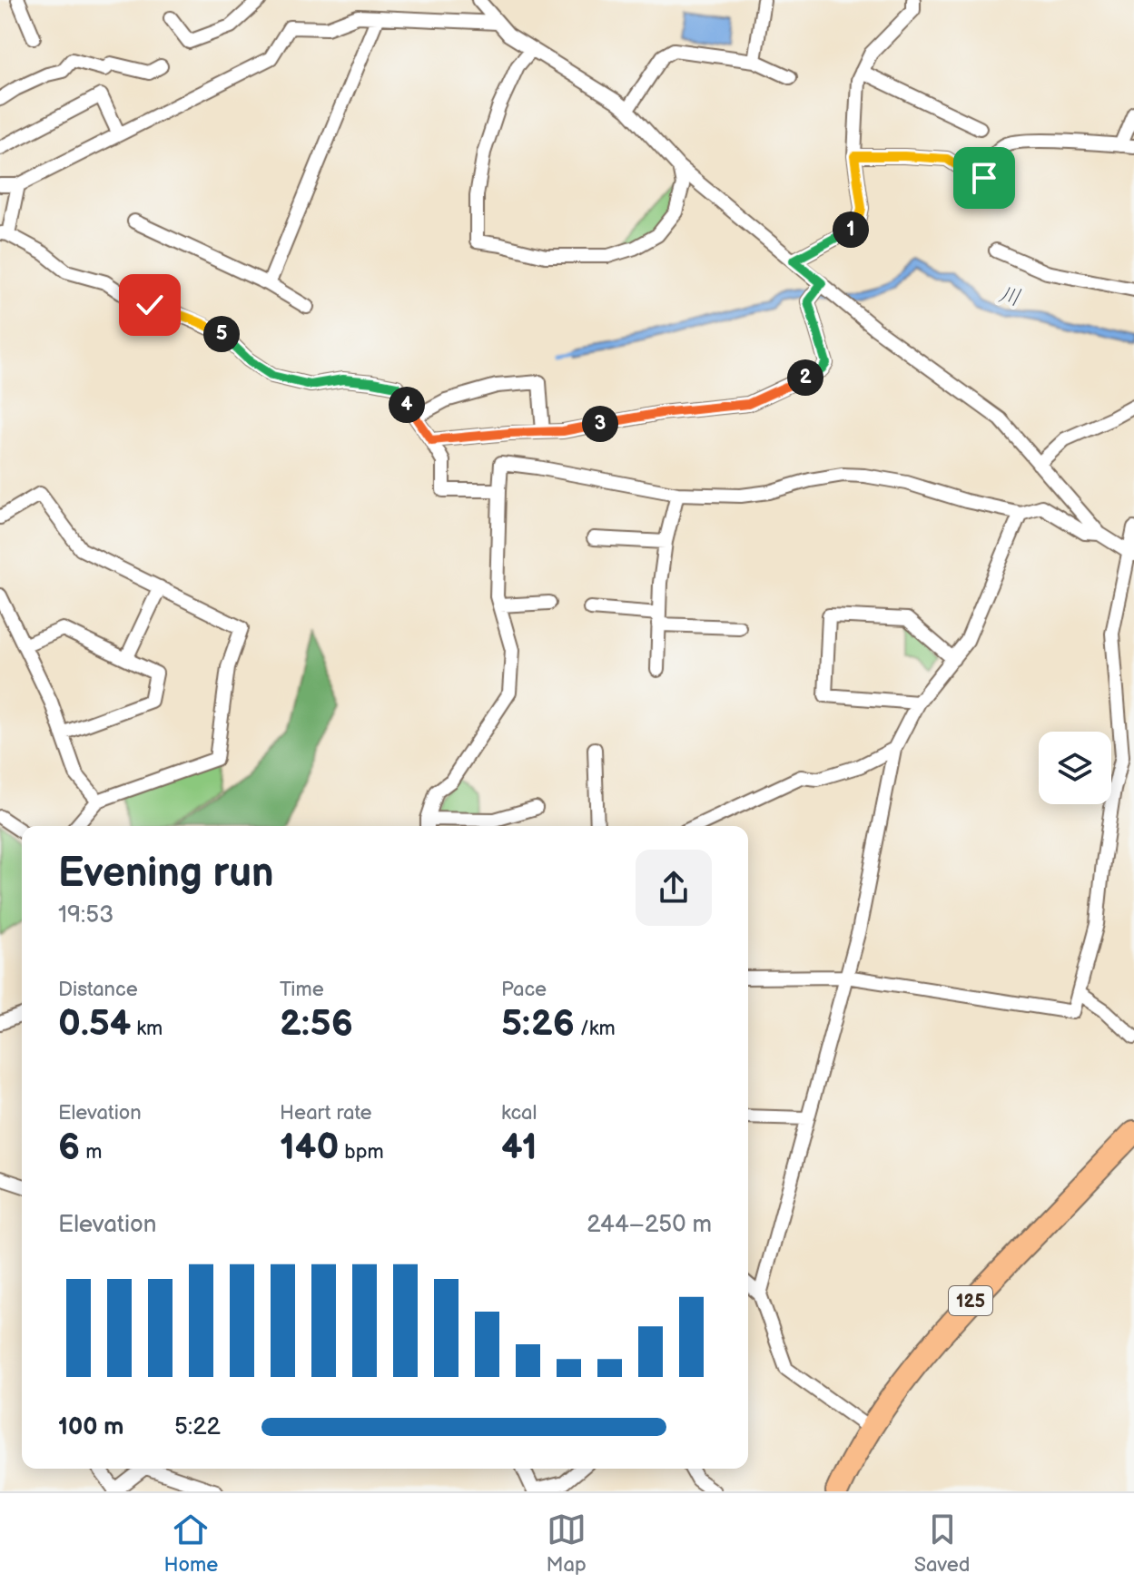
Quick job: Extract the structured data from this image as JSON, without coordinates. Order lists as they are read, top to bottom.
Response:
{
  "streets": {
    "highway": ["125"]
  },
  "water": ["川"],
  "page": {
    "pins": [
      "1",
      "5",
      "2",
      "4",
      "3"
    ],
    "heading": ["Evening run", "19:53"],
    "stats": [
      ["Distance", "0.54 km"],
      ["Time", "2:56"],
      ["Pace", "5:26 /km"],
      ["Elevation", "6 m"],
      ["Heart rate", "140 bpm"],
      ["kcal", "41"]
    ],
    "chart": ["Elevation", "244–250 m"],
    "list": [
      {
        "name": "100 m",
        "note": "5:22"
      }
    ],
    "tabs": ["Home", "Map", "Saved"]
  }
}
